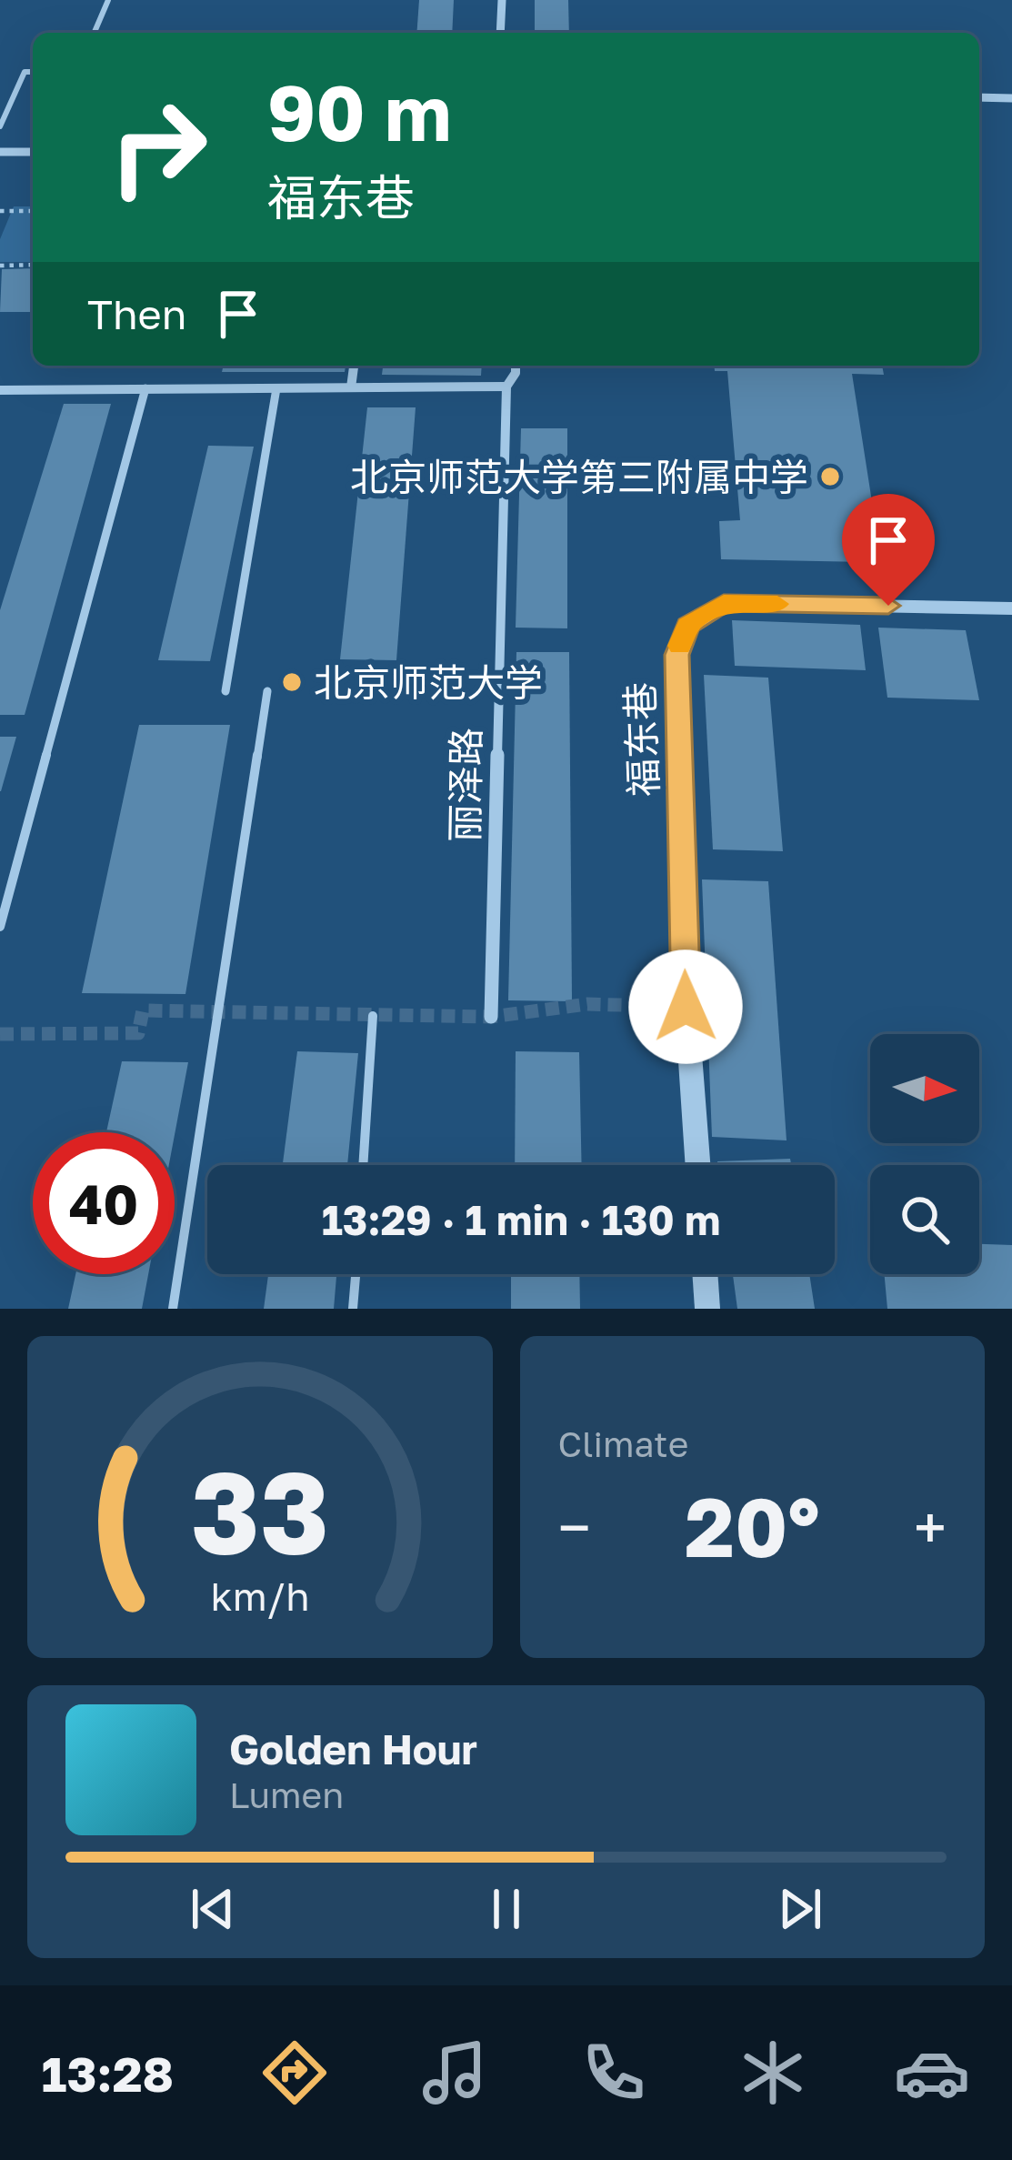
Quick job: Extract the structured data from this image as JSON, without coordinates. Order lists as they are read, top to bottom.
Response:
{
  "streets": {
    "street": ["福东巷", "丽泽路"]
  },
  "places": ["北京师范大学第三附属中学", "北京师范大学"],
  "north": "right",
  "page": {
    "turn": ["90 m", "福东巷"],
    "then": "Then",
    "limit": "40",
    "trip": "13:29 · 1 min · 130 m",
    "tile": "Climate",
    "heat": ["−", "20°", "+"],
    "song": ["Golden Hour", "Lumen"],
    "tabs": "13:28",
    "gauge": ["33", "km/h"]
  }
}
